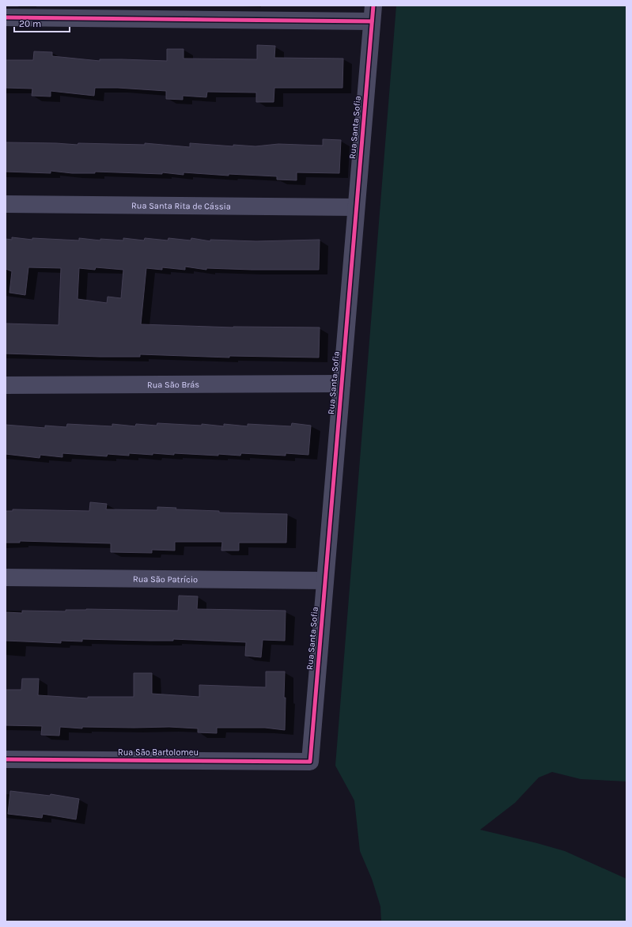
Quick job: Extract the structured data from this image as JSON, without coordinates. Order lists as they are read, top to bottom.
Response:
{
  "streets": {
    "street": [
      "Rua Santa Sofia",
      "Rua Santa Rita de Cássia",
      "Rua São Brás",
      "Rua São Patrício",
      "Rua São Bartolomeu"
    ]
  },
  "crossings": [
    ["Rua Santa Sofia", "Rua Santa Rita de Cássia"],
    ["Rua Santa Sofia", "Rua São Brás"],
    ["Rua Santa Sofia", "Rua São Patrício"],
    ["Rua Santa Sofia", "Rua São Bartolomeu"]
  ],
  "scale_bar": "20 m"
}
